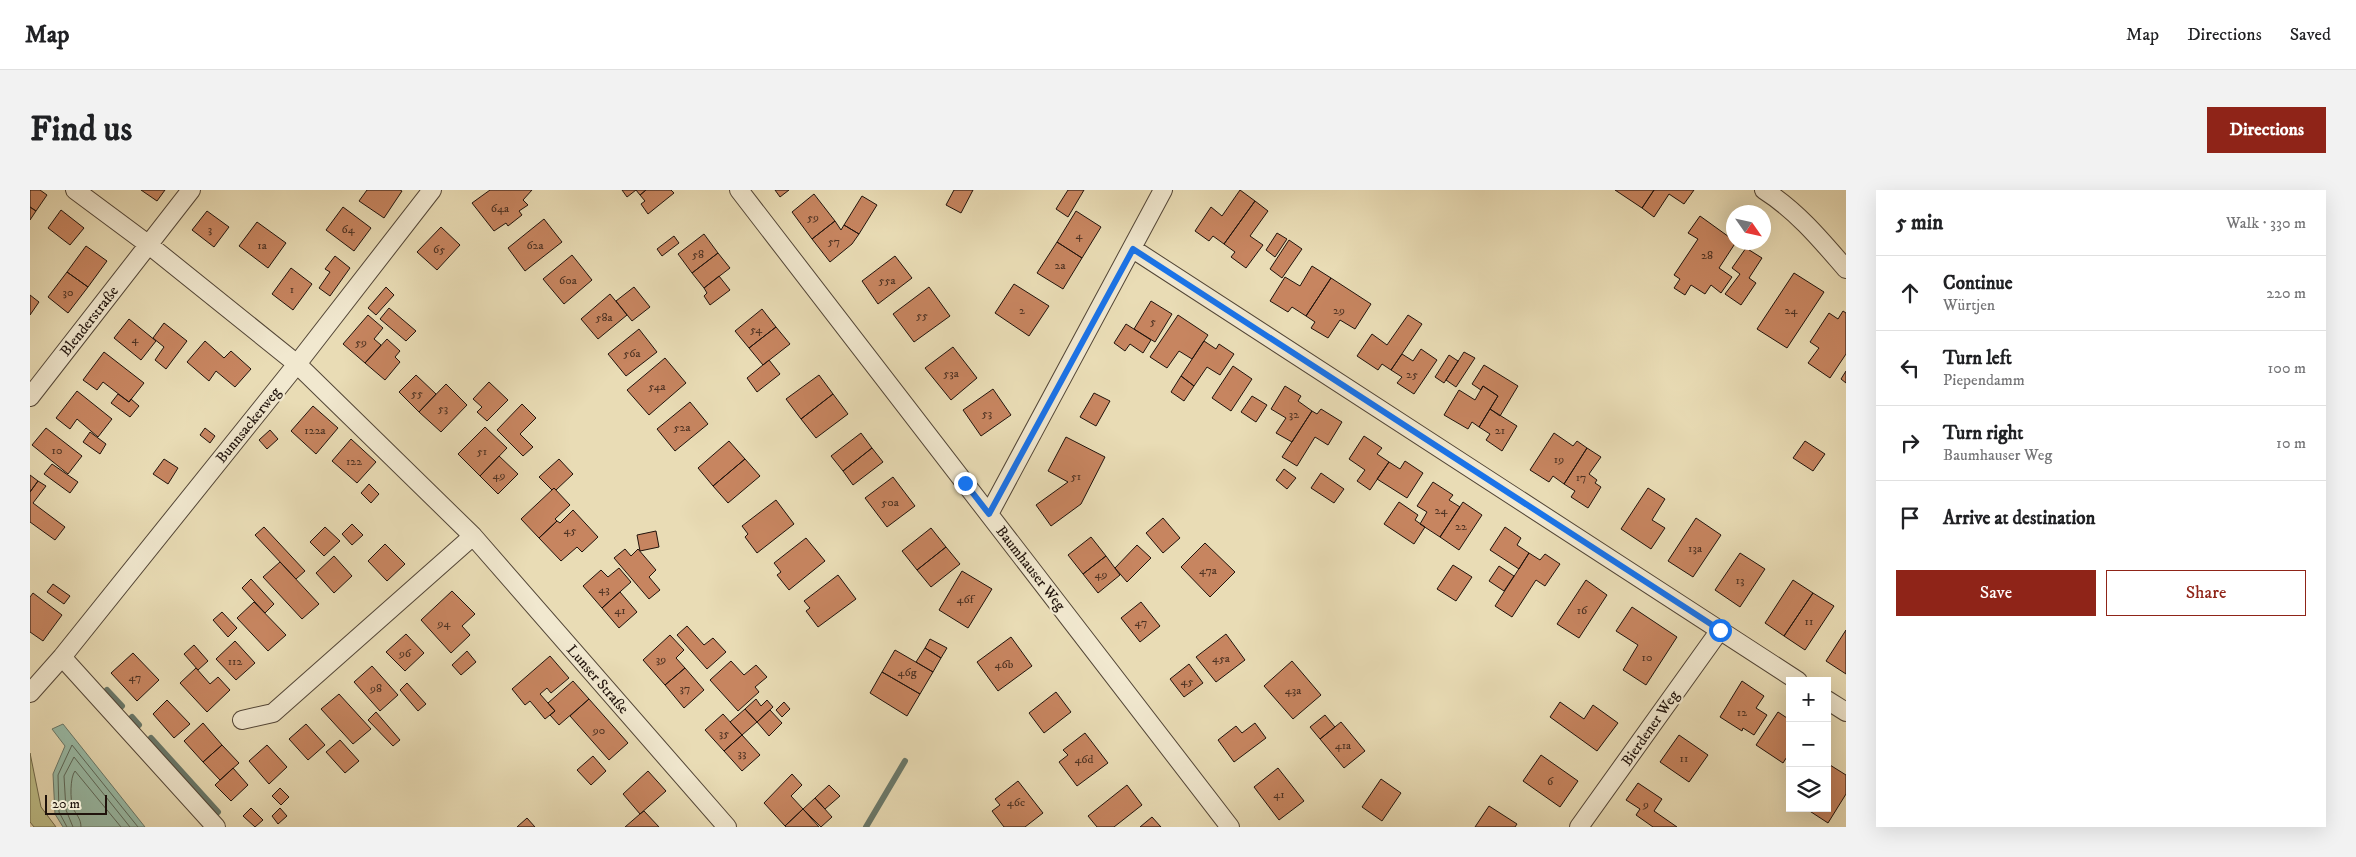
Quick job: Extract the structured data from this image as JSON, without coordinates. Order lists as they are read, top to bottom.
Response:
{
  "streets": {
    "street": [
      "Blenderstraße",
      "Bunnsackerweg",
      "Baumhauser Weg",
      "Lunser Straße",
      "Bierdener Weg"
    ]
  },
  "crossings": [
    ["Bunnsackerweg", "Lunser Straße"]
  ],
  "house_numbers": [
    "64a",
    "59",
    "3",
    "64",
    "4",
    "57",
    "1a",
    "62a",
    "65",
    "58",
    "28",
    "2a",
    "60a",
    "55a",
    "1",
    "30",
    "2",
    "29",
    "24",
    "55",
    "58a",
    "5",
    "54",
    "4",
    "59",
    "56a",
    "53a",
    "25",
    "54a",
    "55",
    "53",
    "53",
    "32",
    "52a",
    "122a",
    "21",
    "10",
    "51",
    "19",
    "122",
    "49",
    "51",
    "17",
    "50a",
    "24",
    "22",
    "45",
    "13a",
    "47a",
    "49",
    "13",
    "43",
    "46f",
    "41",
    "16",
    "11",
    "47",
    "94",
    "96",
    "10",
    "45a",
    "39",
    "112",
    "46b",
    "46g",
    "47",
    "45",
    "98",
    "37",
    "43a",
    "12",
    "90",
    "35",
    "41a",
    "33",
    "11",
    "46d",
    "6",
    "41",
    "46c",
    "9"
  ],
  "scale_bar": "20 m",
  "north": "bottom right",
  "page": {
    "header": "Map",
    "nav": ["Map", "Directions", "Saved"],
    "buttons": [
      "Directions",
      ["Save", "Share"]
    ],
    "title": "Find us",
    "heading": ["5 min", "Walk · 330 m"],
    "list": [
      ["Continue", "Würtjen", "220 m"],
      ["Turn left", "Piependamm", "100 m"],
      ["Turn right", "Baumhauser Weg", "10 m"],
      "Arrive at destination"
    ],
    "map_buttons": ["+", "−"],
    "scale": "20 m"
  }
}
